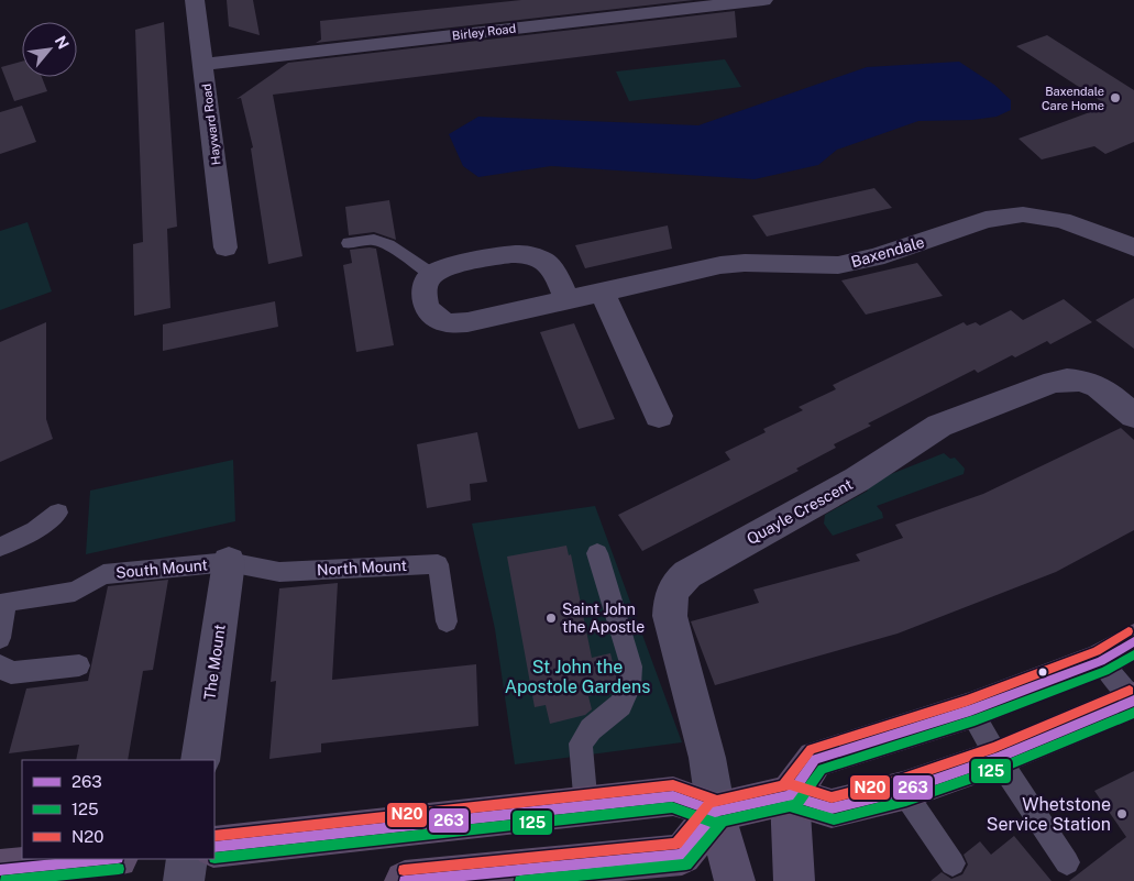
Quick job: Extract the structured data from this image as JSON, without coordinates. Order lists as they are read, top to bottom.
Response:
{
  "streets": {
    "street": [
      "Birley Road",
      "Hayward Road",
      "Baxendale",
      "Quayle Crescent",
      "The Mount"
    ],
    "lane": ["North Mount", "South Mount"]
  },
  "crossings": [
    ["Birley Road", "Hayward Road"],
    ["North Mount", "South Mount"],
    ["North Mount", "The Mount"],
    ["South Mount", "The Mount"]
  ],
  "parks": ["St John the Apostole Gardens"],
  "places": ["Baxendale Care Home", "Saint John the Apostle", "Whetstone Service Station"],
  "lines": ["transit line N20", "transit line 263", "transit line 125"],
  "legend": ["263", "125", "N20"],
  "north": "top right"
}
